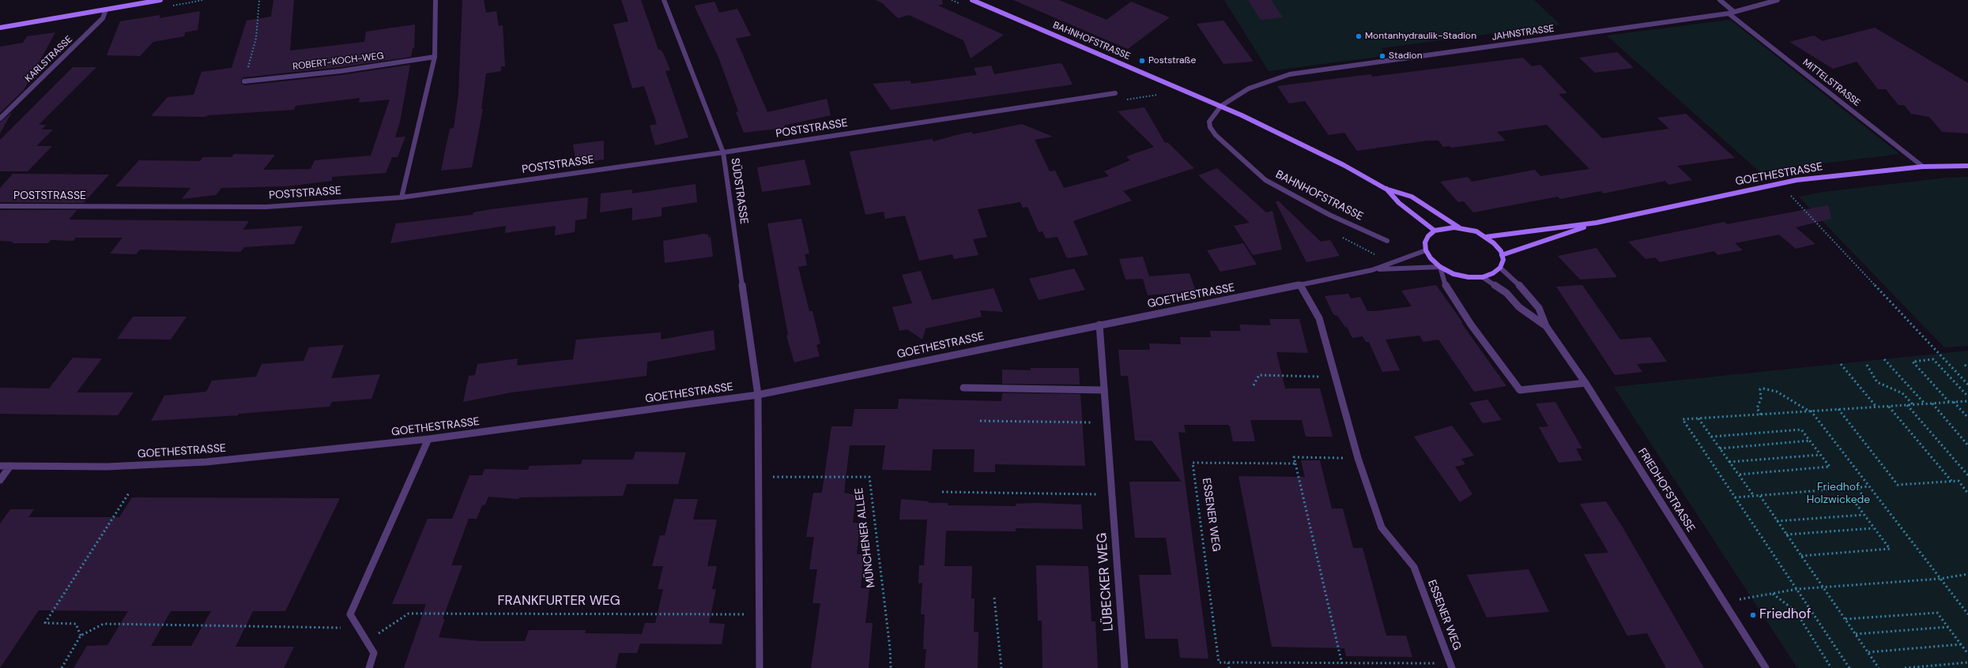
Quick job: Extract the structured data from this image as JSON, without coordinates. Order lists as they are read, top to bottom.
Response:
{
  "streets": {
    "main road": ["BAHNHOFSTRASSE", "GOETHESTRASSE"],
    "street": [
      "JAHNSTRASSE",
      "KARLSTRASSE",
      "ROBERT-KOCH-WEG",
      "MITTELSTRASSE",
      "POSTSTRASSE",
      "SÜDSTRASSE",
      "FRIEDHOFSTRASSE",
      "ESSENER WEG",
      "LÜBECKER WEG"
    ],
    "path": ["MÜNCHENER ALLEE", "FRANKFURTER WEG"]
  },
  "crossings": [
    ["JAHNSTRASSE", "BAHNHOFSTRASSE"],
    ["JAHNSTRASSE", "MITTELSTRASSE"],
    ["BAHNHOFSTRASSE", "GOETHESTRASSE"],
    ["BAHNHOFSTRASSE", "FRIEDHOFSTRASSE"],
    ["MITTELSTRASSE", "GOETHESTRASSE"],
    ["POSTSTRASSE", "SÜDSTRASSE"],
    ["GOETHESTRASSE", "SÜDSTRASSE"],
    ["GOETHESTRASSE", "FRIEDHOFSTRASSE"],
    ["GOETHESTRASSE", "ESSENER WEG"],
    ["GOETHESTRASSE", "LÜBECKER WEG"]
  ],
  "parks": ["Friedhof Holzwickede"],
  "places": [
    "Montanhydraulik-Stadion",
    "Stadion",
    "Poststraße",
    "Friedhof"
  ]
}
